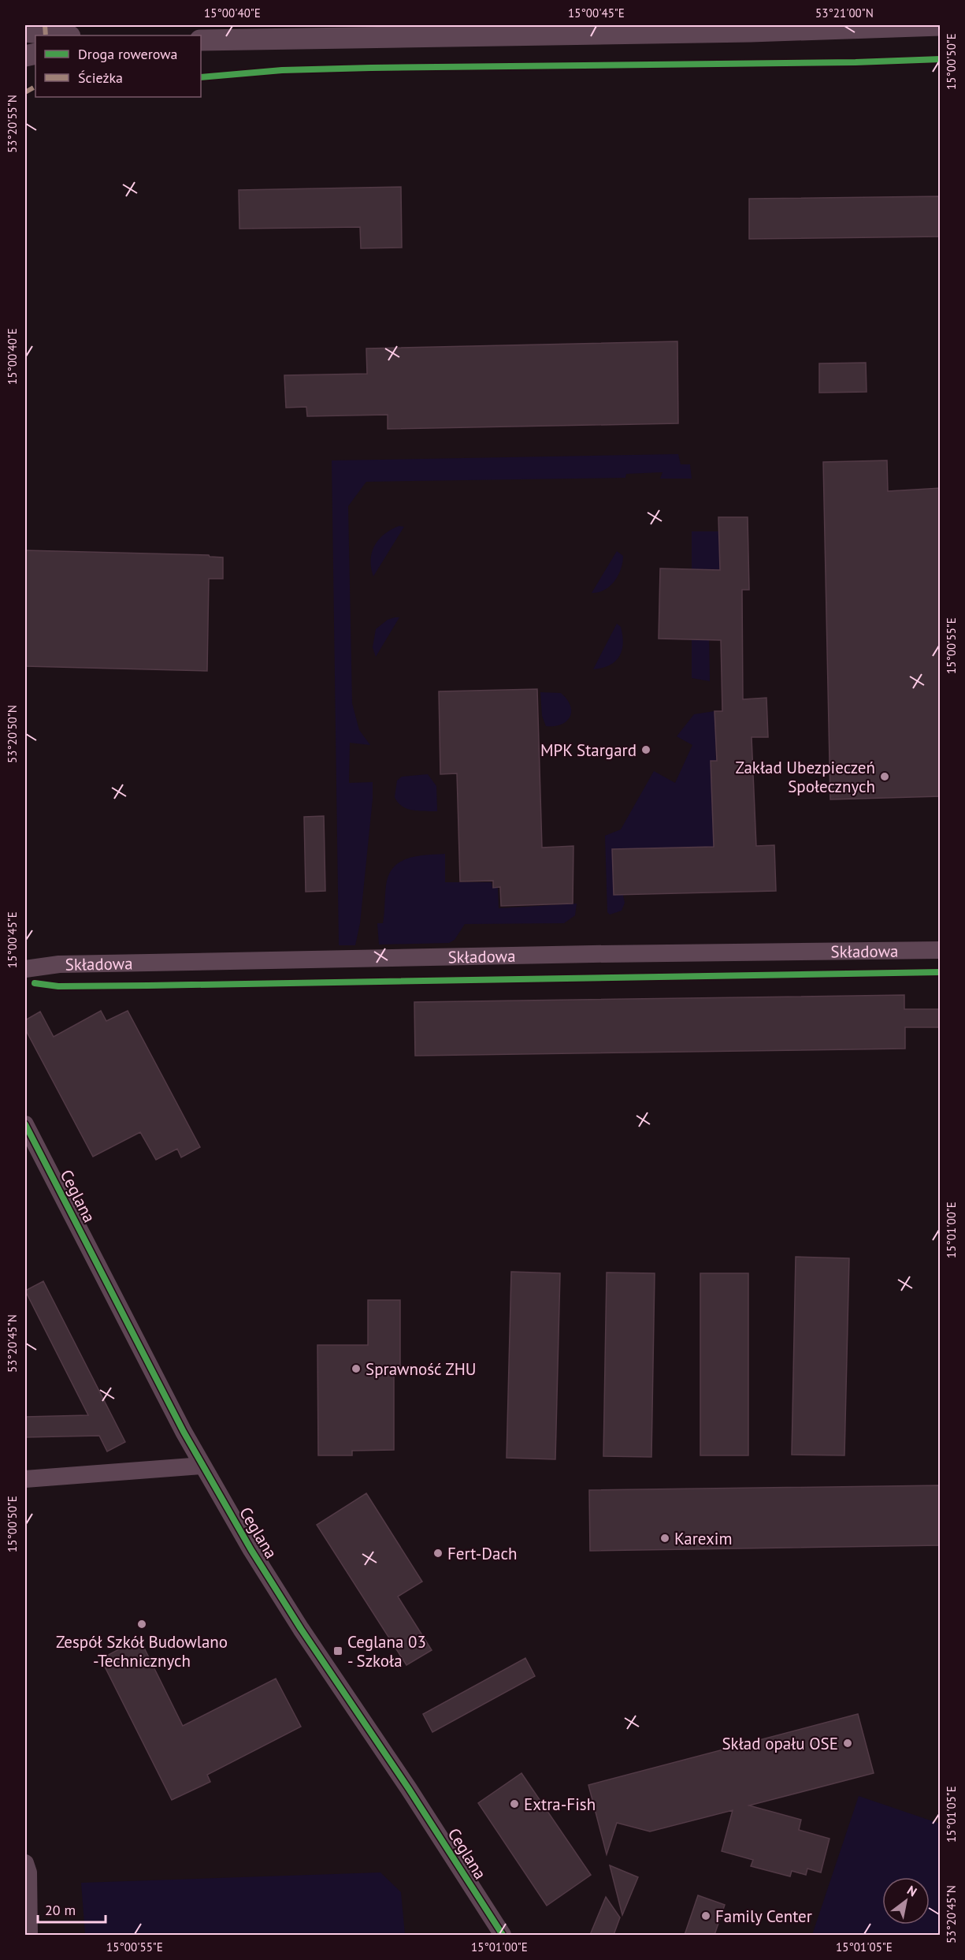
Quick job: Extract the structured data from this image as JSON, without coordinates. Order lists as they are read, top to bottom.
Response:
{
  "streets": {
    "street": ["Składowa", "Ceglana"]
  },
  "places": {
    "other": [
      "MPK Stargard",
      "Zakład Ubezpieczeń Społecznych",
      "Sprawność ZHU",
      "Karexim",
      "Fert-Dach",
      "Zespół Szkół Budowlano -Technicznych",
      "Skład opału OSE",
      "Extra-Fish",
      "Family Center"
    ],
    "transit": ["Ceglana 03 - Szkoła"]
  },
  "legend": ["Droga rowerowa", "Ścieżka"],
  "scale_bar": "20 m",
  "north": "top right",
  "coordinates": [
    "15°00'40\"E",
    "15°00'45\"E",
    "53°21'00\"N",
    "15°00'50\"E",
    "53°20'55\"N",
    "15°00'55\"E",
    "53°20'50\"N",
    "15°01'00\"E",
    "53°20'45\"N",
    "15°01'05\"E"
  ]
}
